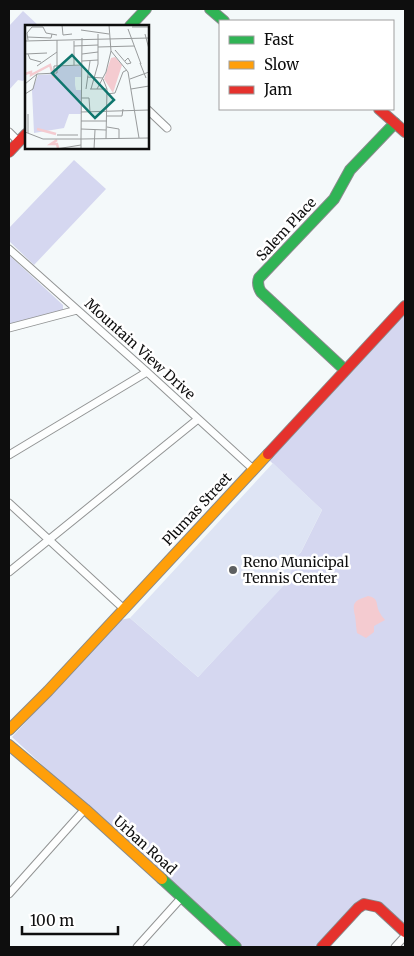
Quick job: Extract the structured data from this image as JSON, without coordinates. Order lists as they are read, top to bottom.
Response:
{
  "streets": {
    "street": [
      "Salem Place",
      "Mountain View Drive",
      "Plumas Street",
      "Urban Road"
    ]
  },
  "crossings": [
    ["Salem Place", "Plumas Street"],
    ["Mountain View Drive", "Plumas Street"],
    ["Plumas Street", "Urban Road"]
  ],
  "places": ["Reno Municipal Tennis Center"],
  "legend": ["Fast", "Slow", "Jam"],
  "scale_bar": "100 m"
}
